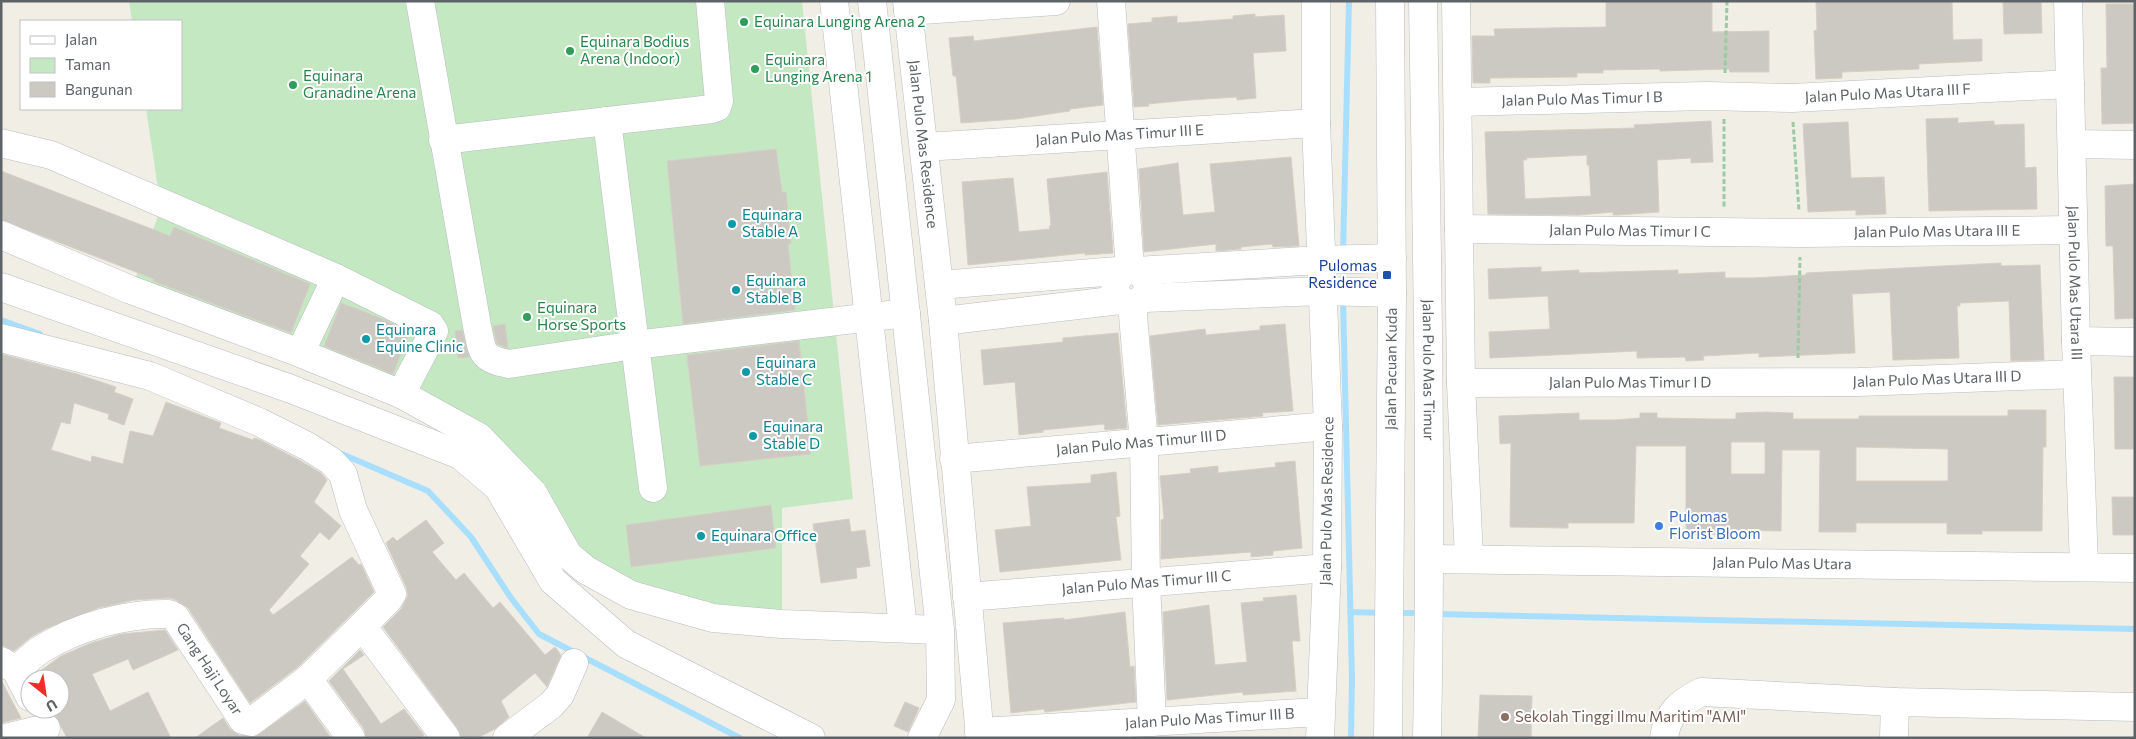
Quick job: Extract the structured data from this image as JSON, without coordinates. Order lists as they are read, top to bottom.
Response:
{
  "streets": {
    "street": [
      "Jalan Pulo Mas Utara III F",
      "Jalan Pulo Mas Timur I B",
      "Jalan Pulo Mas Timur III E",
      "Jalan Pulo Mas Residence",
      "Jalan Pulo Mas Timur I C",
      "Jalan Pulo Mas Utara III E",
      "Jalan Pulo Mas Utara III",
      "Jalan Pulo Mas Timur",
      "Jalan Pacuan Kuda",
      "Jalan Pulo Mas Utara III D",
      "Jalan Pulo Mas Timur I D",
      "Jalan Pulo Mas Timur III D",
      "Jalan Pulo Mas Utara",
      "Jalan Pulo Mas Timur III C",
      "Gang Haji Loyar",
      "Jalan Pulo Mas Timur III B"
    ]
  },
  "crossings": [
    ["Jalan Pulo Mas Utara III F", "Jalan Pulo Mas Timur I B"],
    ["Jalan Pulo Mas Utara III F", "Jalan Pulo Mas Utara III"],
    ["Jalan Pulo Mas Timur I B", "Jalan Pulo Mas Timur"],
    ["Jalan Pulo Mas Timur III E", "Jalan Pulo Mas Residence"],
    ["Jalan Pulo Mas Residence", "Jalan Pulo Mas Timur III D"],
    ["Jalan Pulo Mas Residence", "Jalan Pulo Mas Timur III C"],
    ["Jalan Pulo Mas Residence", "Jalan Pulo Mas Timur III B"],
    ["Jalan Pulo Mas Timur I C", "Jalan Pulo Mas Utara III E"],
    ["Jalan Pulo Mas Timur I C", "Jalan Pulo Mas Timur"],
    ["Jalan Pulo Mas Utara III E", "Jalan Pulo Mas Utara III"],
    ["Jalan Pulo Mas Utara III", "Jalan Pulo Mas Utara III D"],
    ["Jalan Pulo Mas Utara III", "Jalan Pulo Mas Utara"],
    ["Jalan Pulo Mas Timur", "Jalan Pulo Mas Timur I D"],
    ["Jalan Pulo Mas Timur", "Jalan Pulo Mas Utara"],
    ["Jalan Pulo Mas Utara III D", "Jalan Pulo Mas Timur I D"]
  ],
  "places": {
    "other": [
      "Equinara Lunging Arena 2",
      "Equinara Bodius Arena (Indoor)",
      "Equinara Lunging Arena 1",
      "Equinara Granadine Arena",
      "Equinara Stable A",
      "Equinara Stable B",
      "Equinara Horse Sports",
      "Equinara Equine Clinic",
      "Equinara Stable C",
      "Equinara Stable D",
      "Pulomas Florist Bloom",
      "Equinara Office",
      "Sekolah Tinggi Ilmu Maritim \"AMI\""
    ],
    "transit": ["Pulomas Residence"]
  },
  "legend": ["Jalan", "Taman", "Bangunan"],
  "north": "bottom right"
}
